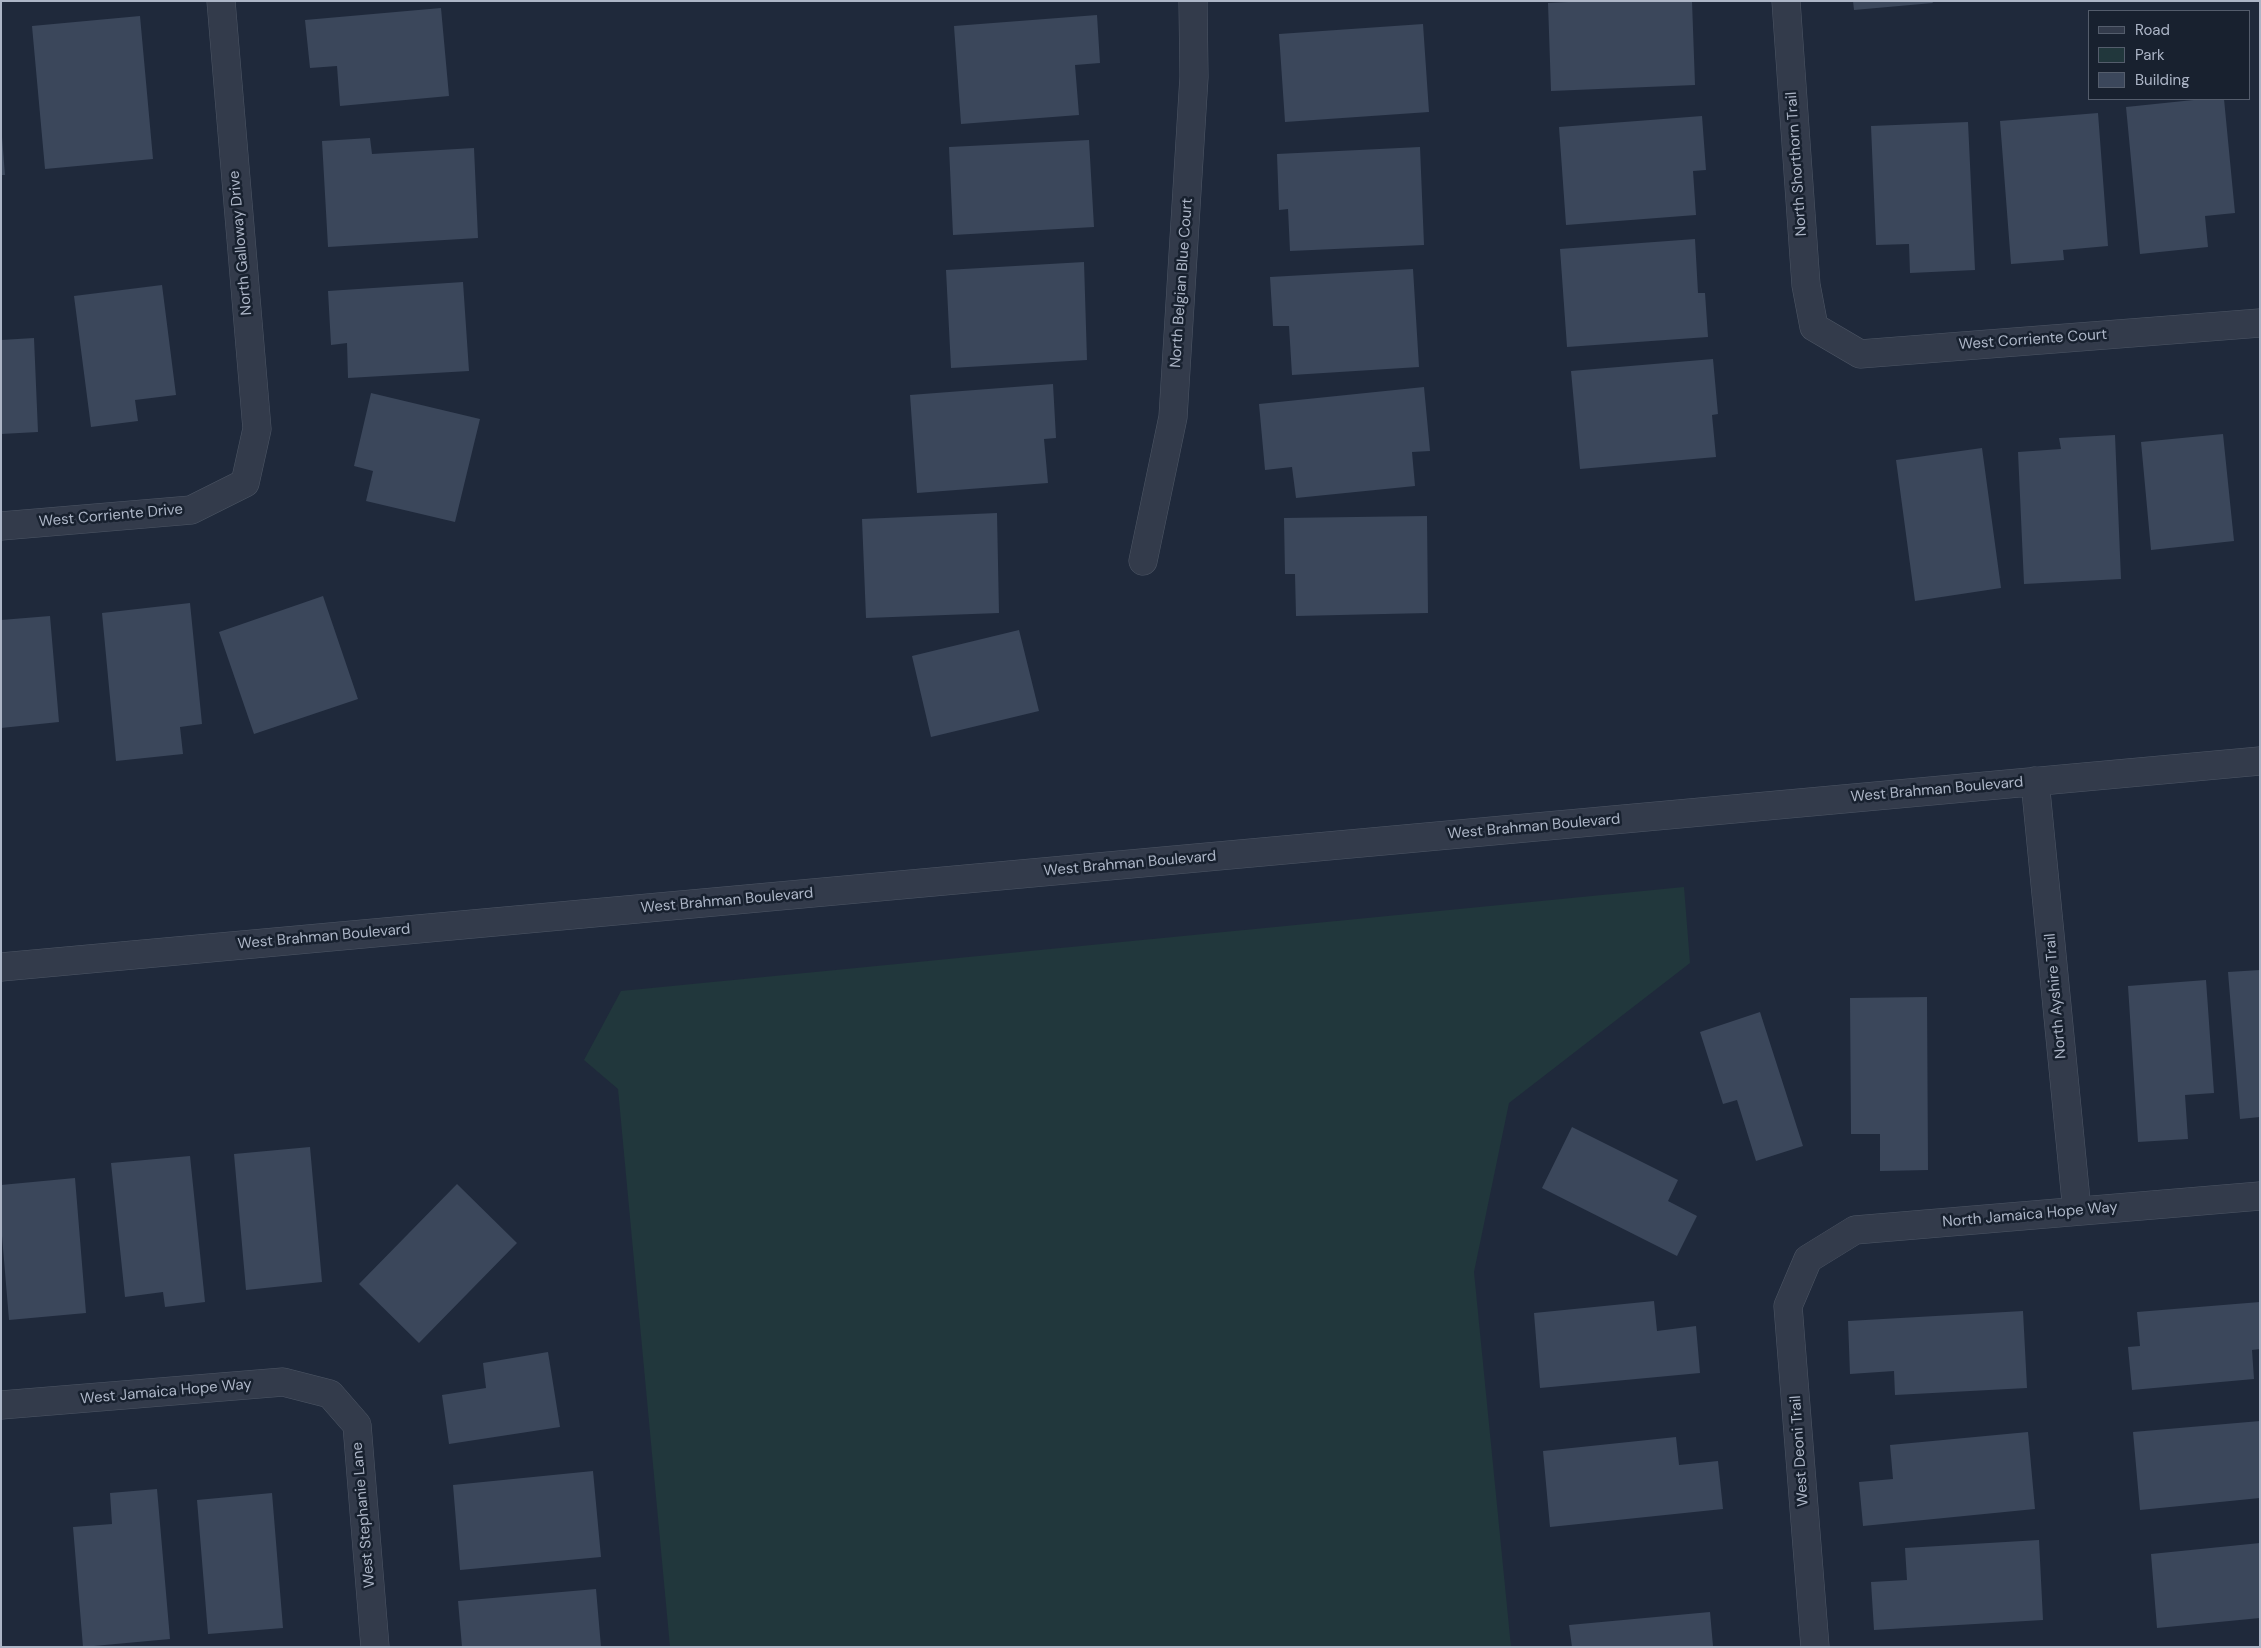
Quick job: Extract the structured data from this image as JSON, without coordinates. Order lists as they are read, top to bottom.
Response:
{
  "streets": {
    "street": [
      "North Shorthorn Trail",
      "North Galloway Drive",
      "North Belgian Blue Court",
      "West Corriente Court",
      "West Corriente Drive",
      "West Brahman Boulevard",
      "North Ayshire Trail",
      "North Jamaica Hope Way",
      "West Jamaica Hope Way",
      "West Deoni Trail",
      "West Stephanie Lane"
    ]
  },
  "crossings": [
    ["North Shorthorn Trail", "West Corriente Court"],
    ["North Galloway Drive", "West Corriente Drive"],
    ["West Brahman Boulevard", "North Ayshire Trail"],
    ["North Ayshire Trail", "North Jamaica Hope Way"],
    ["North Jamaica Hope Way", "West Deoni Trail"],
    ["West Jamaica Hope Way", "West Stephanie Lane"]
  ],
  "legend": ["Road", "Park", "Building"]
}
